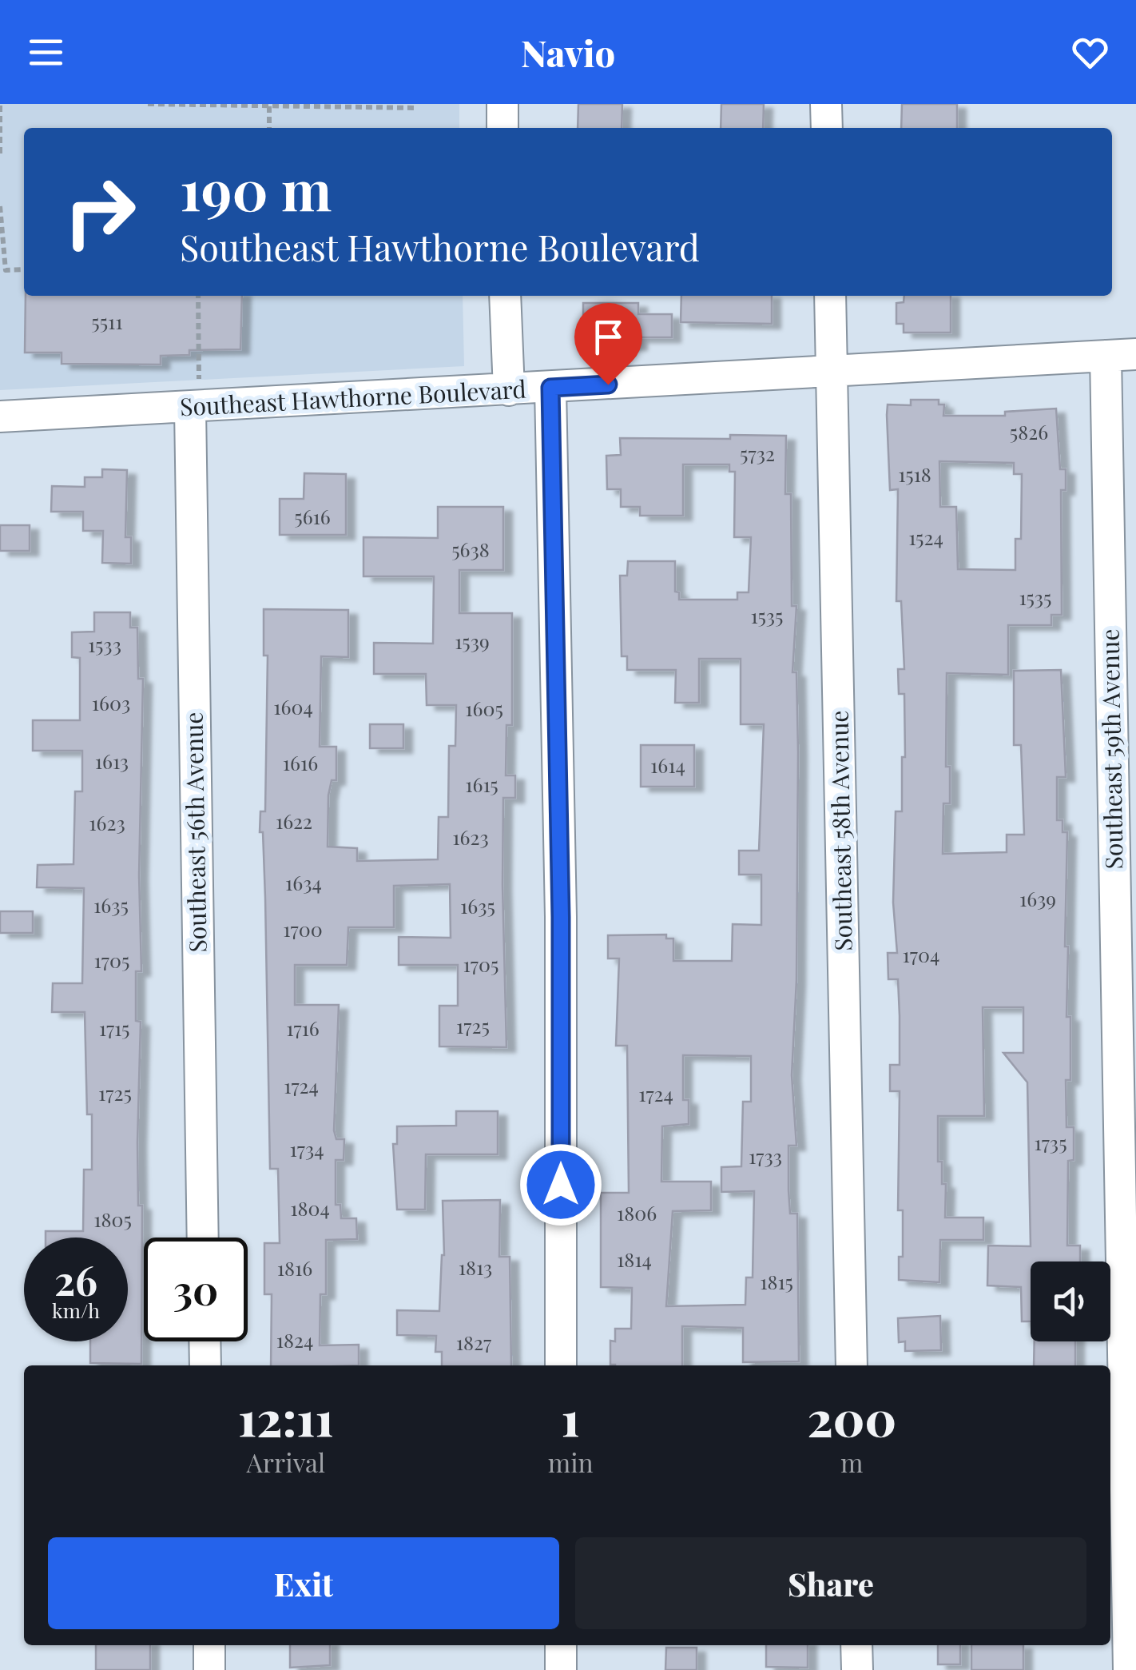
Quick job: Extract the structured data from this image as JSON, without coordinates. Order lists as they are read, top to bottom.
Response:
{
  "streets": {
    "street": [
      "Southeast Hawthorne Boulevard",
      "Southeast 59th Avenue",
      "Southeast 58th Avenue",
      "Southeast 56th Avenue"
    ]
  },
  "crossings": [
    ["Southeast Hawthorne Boulevard", "Southeast 59th Avenue"],
    ["Southeast Hawthorne Boulevard", "Southeast 58th Avenue"],
    ["Southeast Hawthorne Boulevard", "Southeast 56th Avenue"]
  ],
  "house_numbers": [
    "5511",
    "5826",
    "5732",
    "1518",
    "5616",
    "1524",
    "5638",
    "1535",
    "1535",
    "1539",
    "1533",
    "1603",
    "1604",
    "1605",
    "1613",
    "1616",
    "1614",
    "1615",
    "1622",
    "1623",
    "1623",
    "1634",
    "1639",
    "1635",
    "1635",
    "1700",
    "1704",
    "1705",
    "1705",
    "1725",
    "1715",
    "1716",
    "1724",
    "1725",
    "1724",
    "1735",
    "1734",
    "1733",
    "1804",
    "1806",
    "1805",
    "1814",
    "1813",
    "1816",
    "1815",
    "1824",
    "1827"
  ],
  "page": {
    "header": "Navio",
    "turn": ["190 m", "Southeast Hawthorne Boulevard"],
    "speed": "26 km/h",
    "limit": "30",
    "eta": [
      "12:11",
      "Arrival",
      "1",
      "min",
      "200",
      "m"
    ],
    "buttons": ["Exit", "Share"]
  }
}
